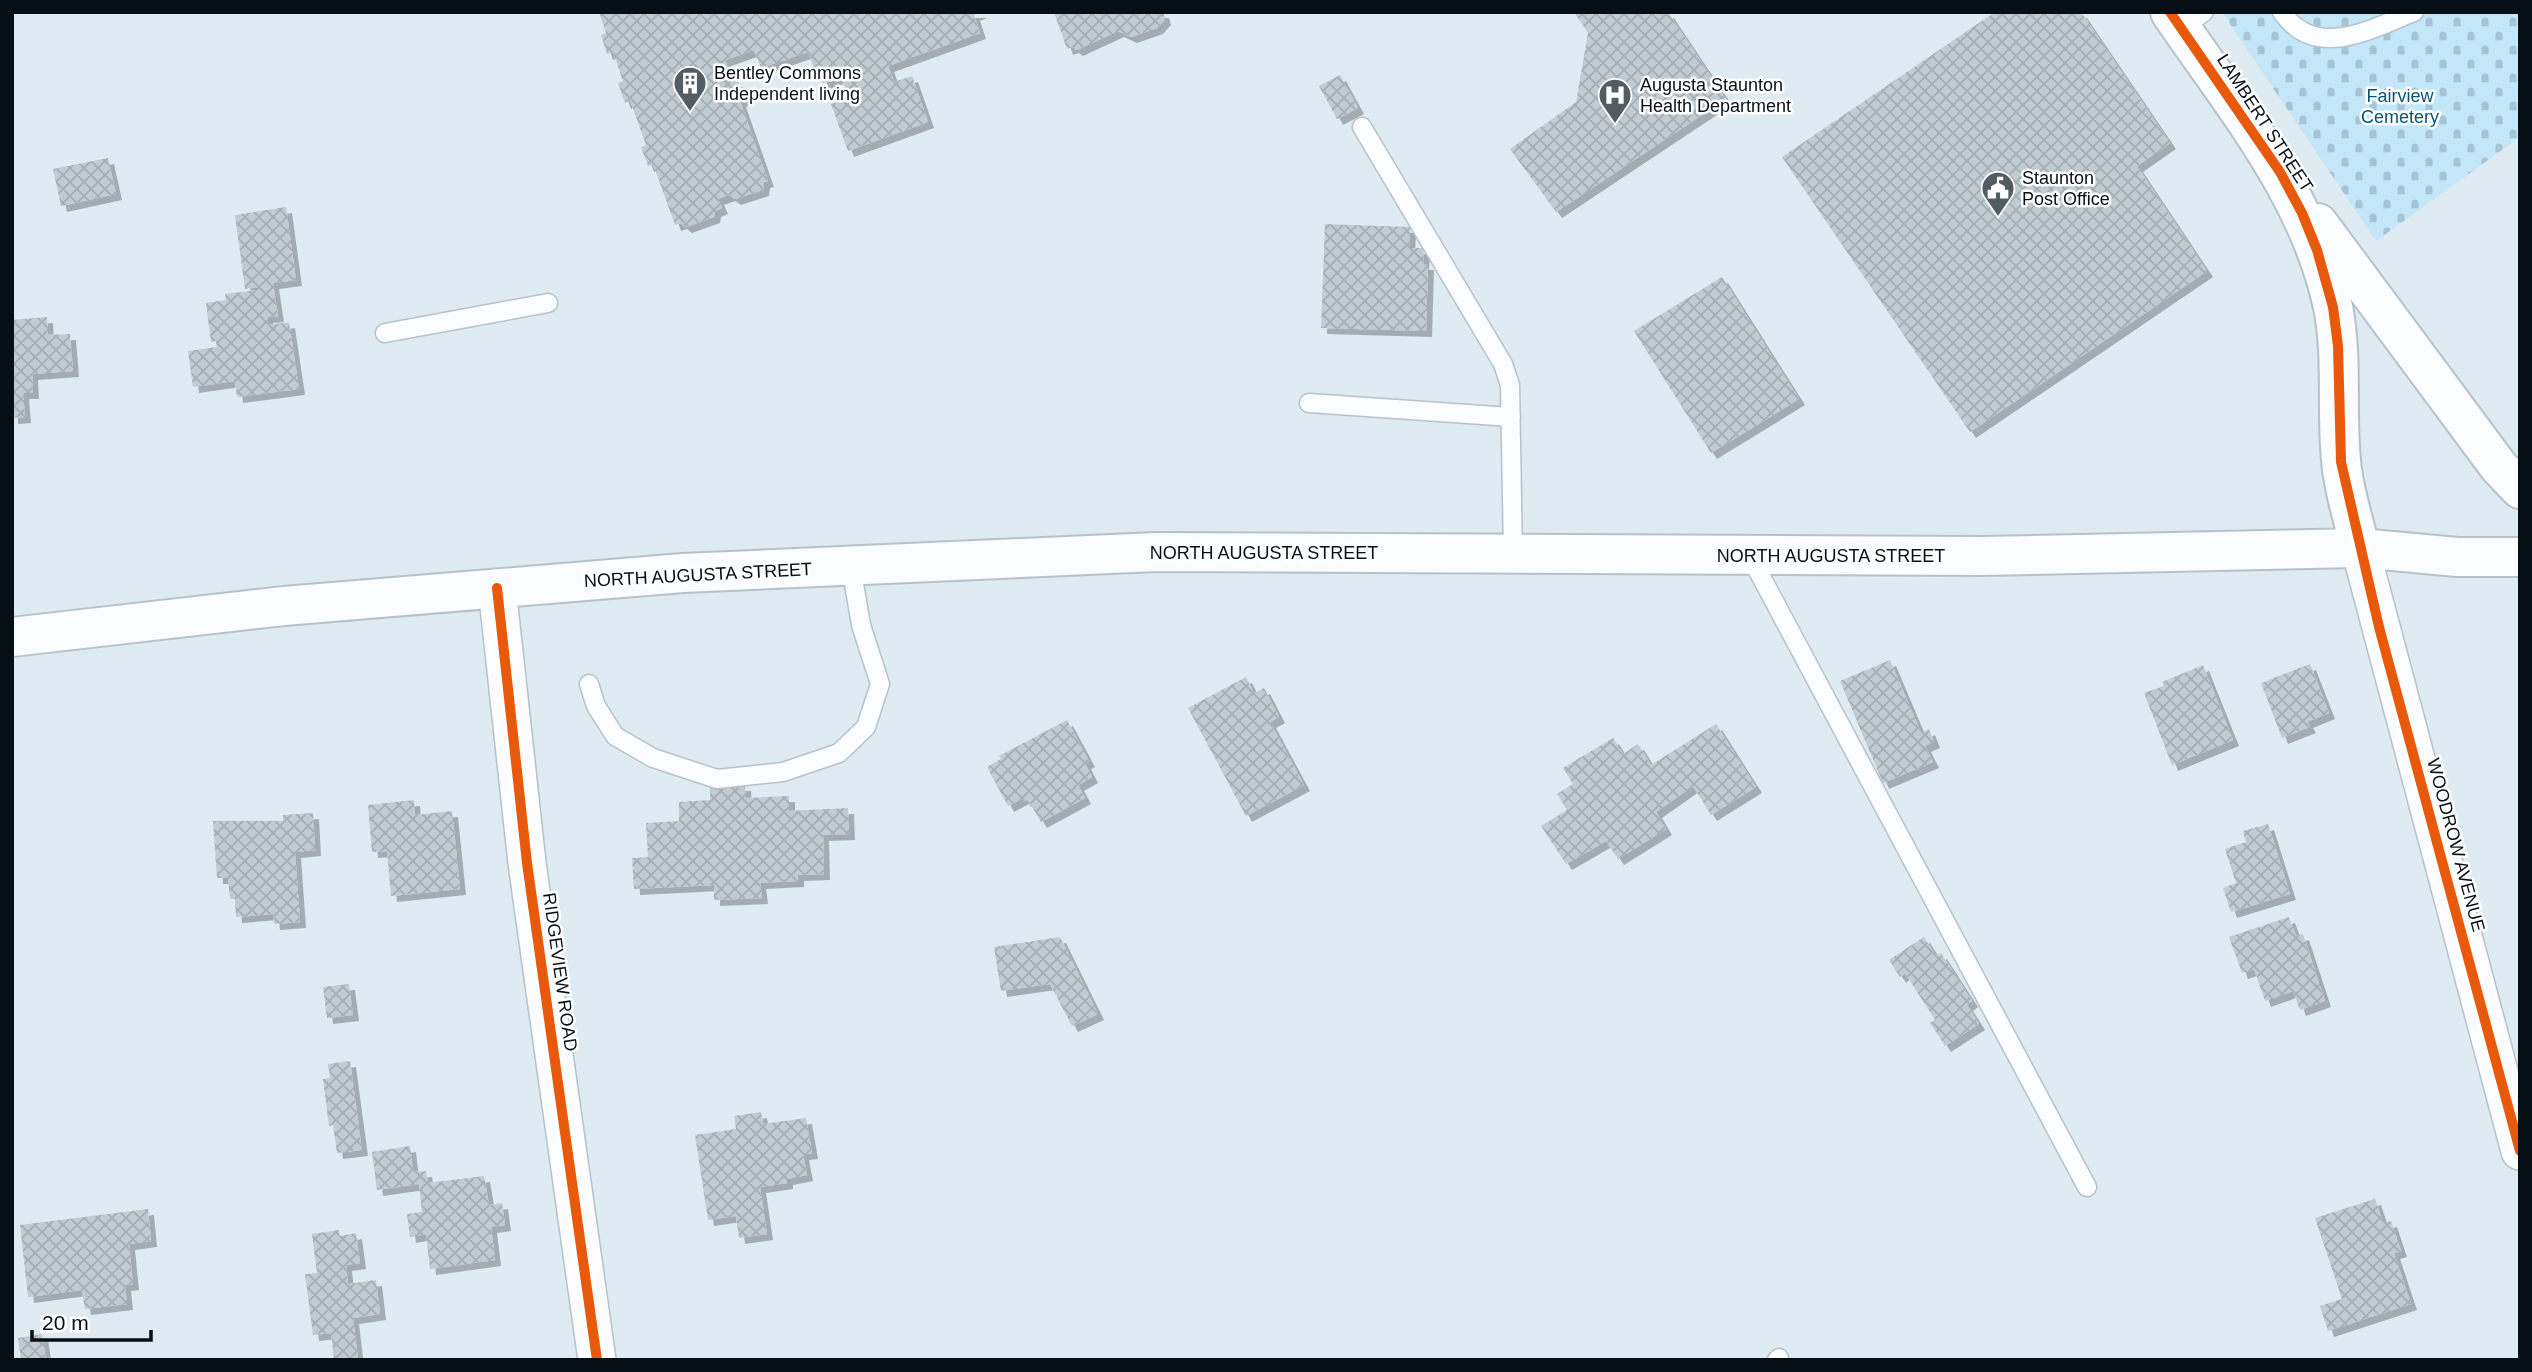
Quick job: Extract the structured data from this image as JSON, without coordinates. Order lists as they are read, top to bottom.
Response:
{
  "streets": {
    "main road": ["LAMBERT STREET", "NORTH AUGUSTA STREET"],
    "street": ["WOODROW AVENUE", "RIDGEVIEW ROAD"]
  },
  "crossings": [
    ["LAMBERT STREET", "NORTH AUGUSTA STREET"],
    ["LAMBERT STREET", "WOODROW AVENUE"],
    ["NORTH AUGUSTA STREET", "WOODROW AVENUE"],
    ["NORTH AUGUSTA STREET", "RIDGEVIEW ROAD"]
  ],
  "parks": ["Fairview Cemetery"],
  "places": {
    "building": ["Bentley Commons Independent living"],
    "hospital": ["Augusta Staunton Health Department"],
    "public building": ["Staunton Post Office"]
  },
  "scale_bar": "20 m"
}
